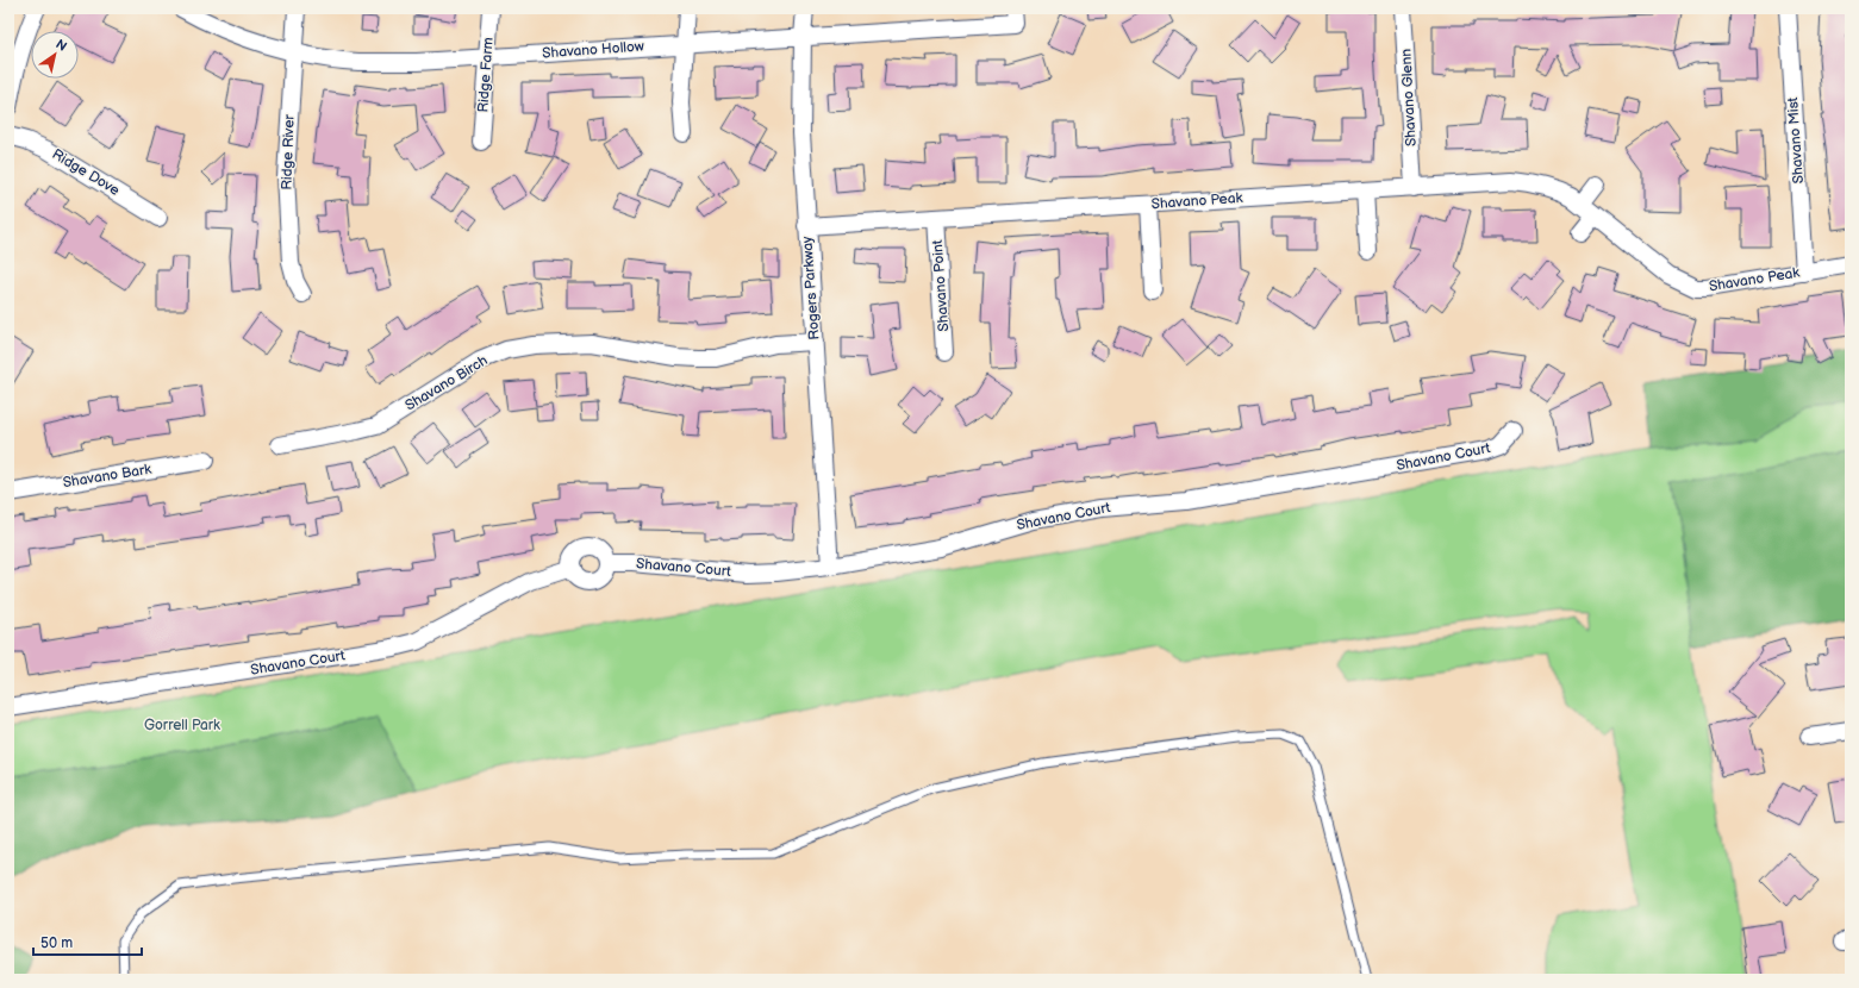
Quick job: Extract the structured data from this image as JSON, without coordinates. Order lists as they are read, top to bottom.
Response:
{
  "streets": {
    "street": [
      "Shavano Hollow",
      "Ridge Farm",
      "Shavano Glenn",
      "Shavano Mist",
      "Ridge River",
      "Ridge Dove",
      "Shavano Peak",
      "Shavano Point",
      "Rogers Parkway",
      "Shavano Birch",
      "Shavano Court",
      "Shavano Bark"
    ]
  },
  "crossings": [
    ["Shavano Hollow", "Ridge Farm"],
    ["Shavano Hollow", "Ridge River"],
    ["Shavano Hollow", "Rogers Parkway"],
    ["Shavano Glenn", "Shavano Peak"],
    ["Shavano Mist", "Shavano Peak"],
    ["Shavano Peak", "Shavano Point"],
    ["Shavano Peak", "Rogers Parkway"],
    ["Rogers Parkway", "Shavano Birch"],
    ["Rogers Parkway", "Shavano Court"]
  ],
  "parks": ["Gorrell Park"],
  "scale_bar": "50 m",
  "north": "top right"
}
